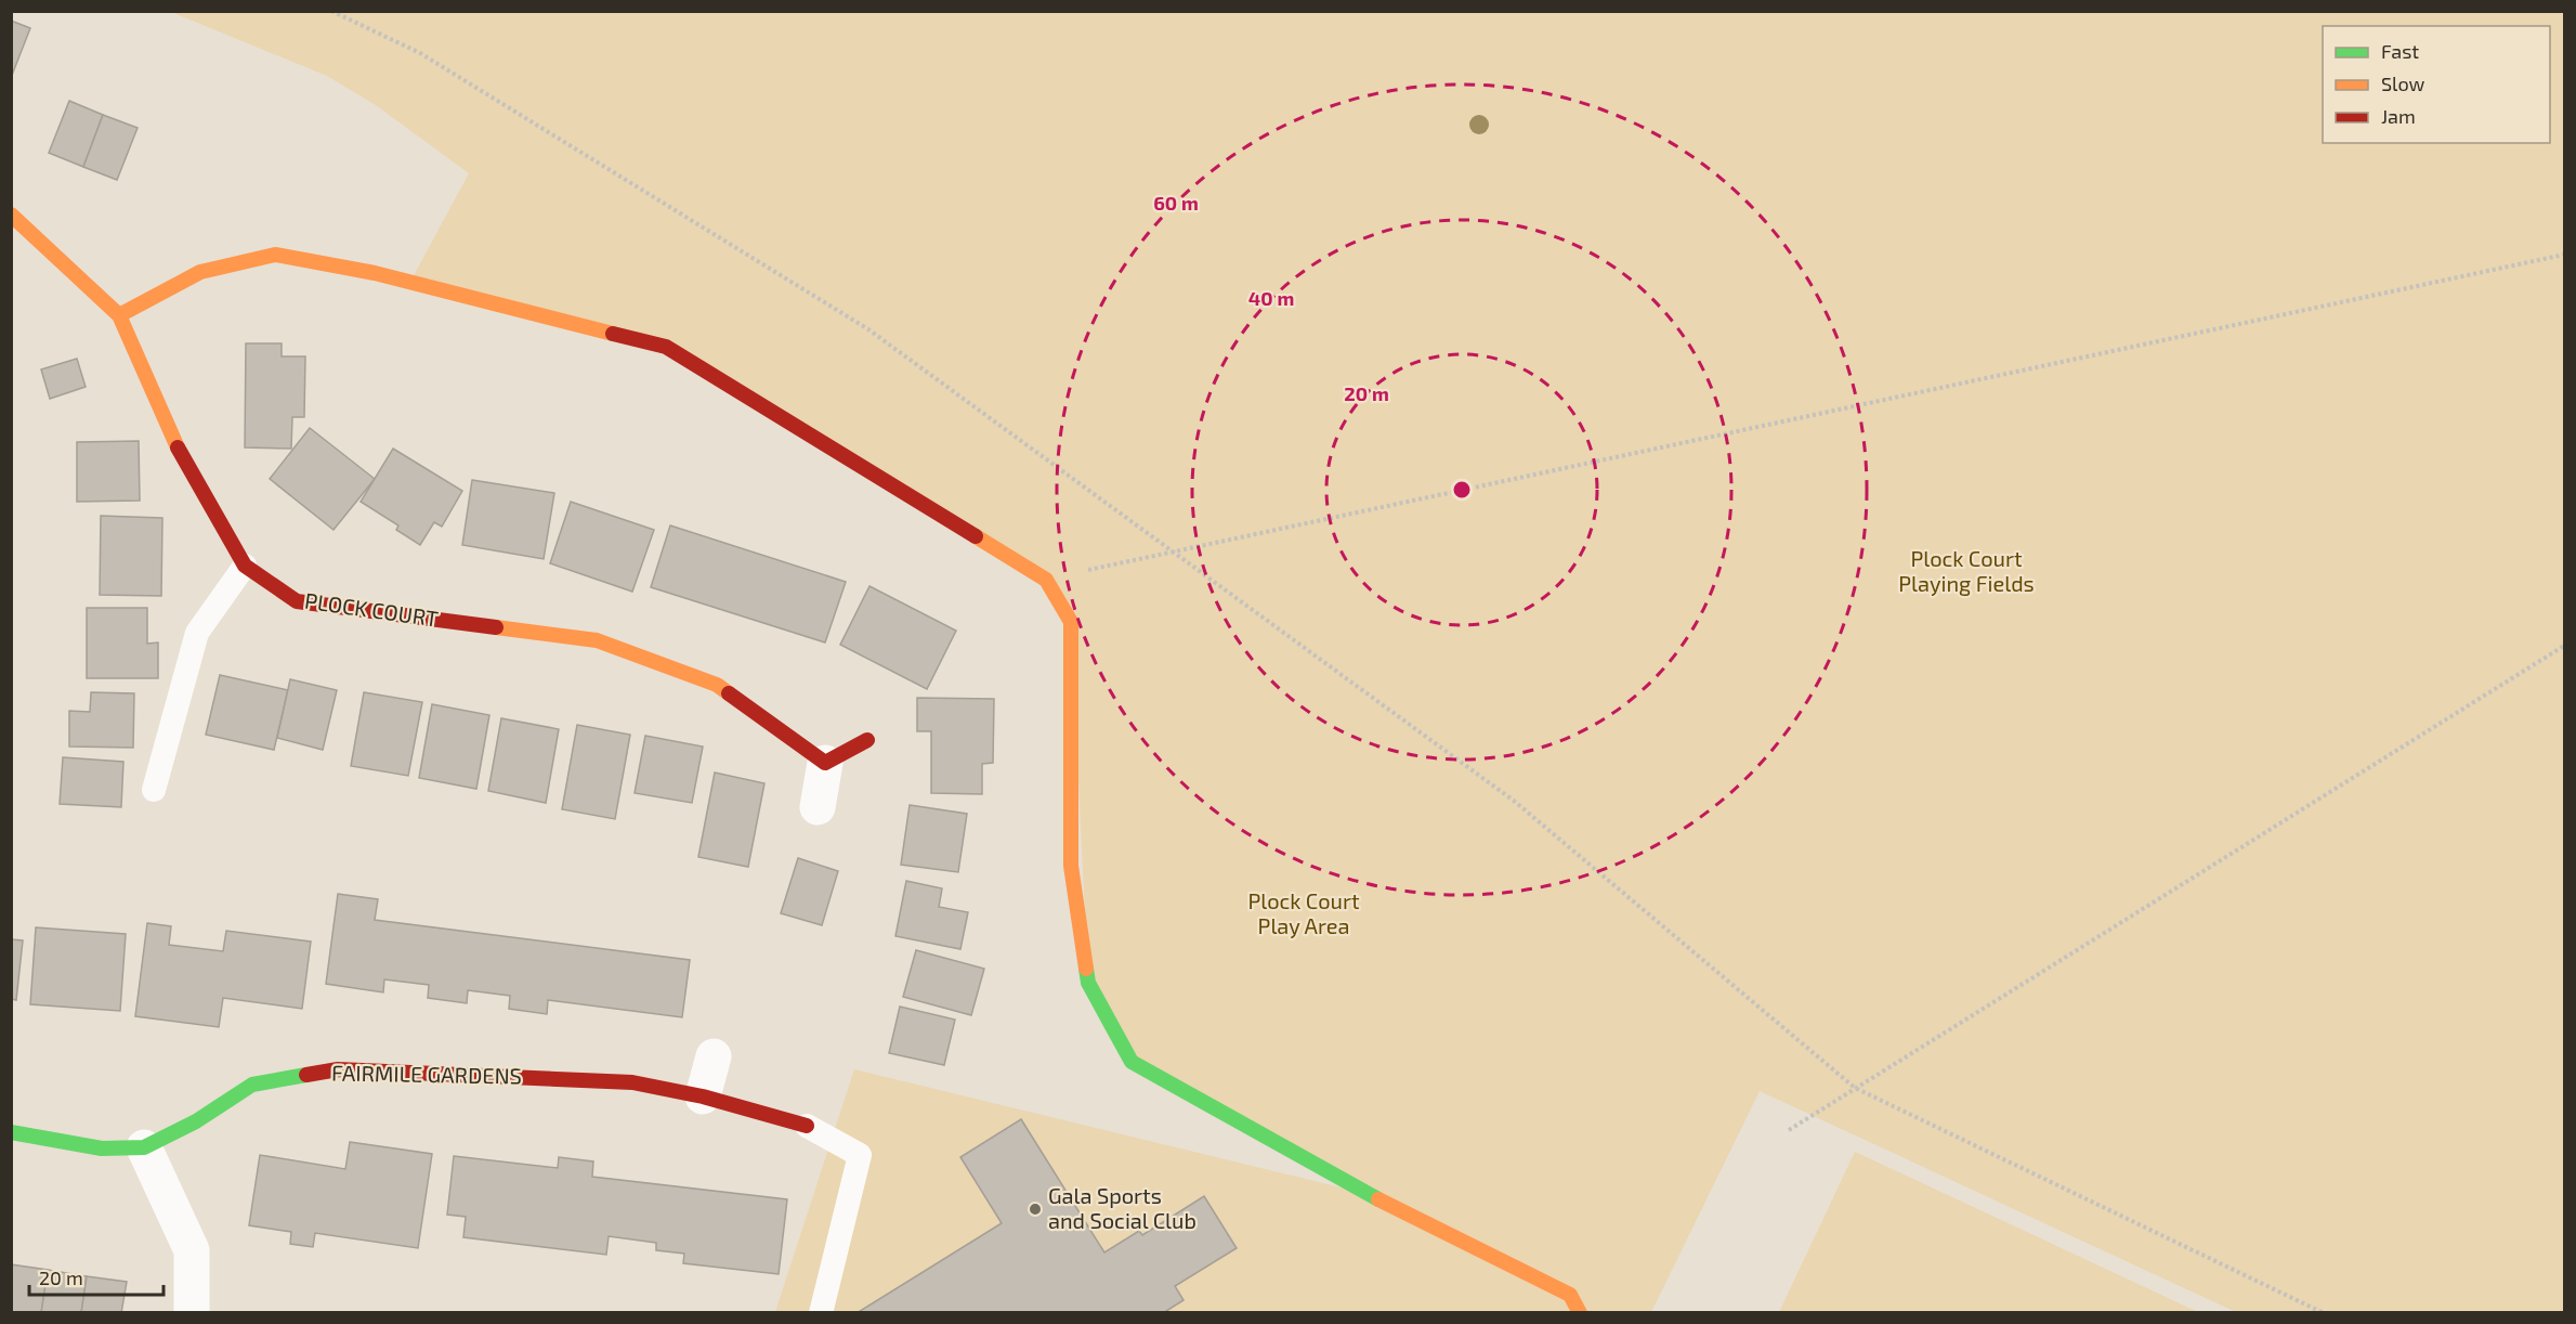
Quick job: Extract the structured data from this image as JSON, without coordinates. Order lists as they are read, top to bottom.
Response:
{
  "streets": {
    "street": ["PLOCK COURT", "FAIRMILE GARDENS"]
  },
  "parks": ["Plock Court Playing Fields", "Plock Court Play Area"],
  "places": ["Gala Sports and Social Club"],
  "legend": ["Fast", "Slow", "Jam"],
  "scale_bar": "20 m",
  "rings": ["60 m", "40 m", "20 m"]
}
